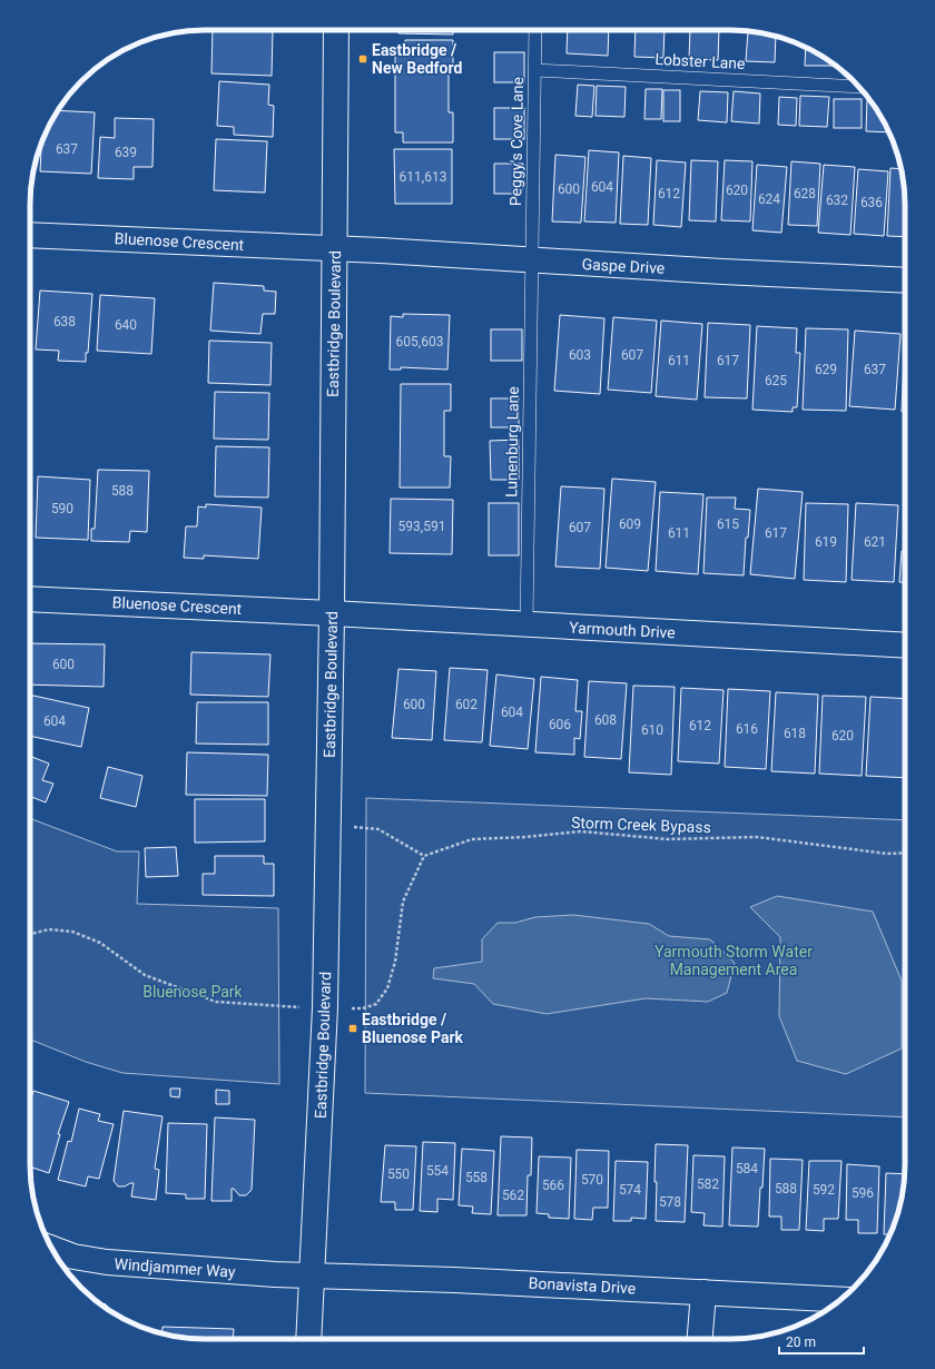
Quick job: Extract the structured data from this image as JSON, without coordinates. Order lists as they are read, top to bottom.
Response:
{
  "streets": {
    "street": [
      "Bluenose Crescent",
      "Gaspe Drive",
      "Eastbridge Boulevard",
      "Yarmouth Drive",
      "Windjammer Way",
      "Bonavista Drive"
    ],
    "lane": ["Lobster Lane", "Peggy's Cove Lane", "Lunenburg Lane"],
    "path": ["Storm Creek Bypass"]
  },
  "crossings": [
    ["Lobster Lane", "Peggy's Cove Lane"],
    ["Peggy's Cove Lane", "Gaspe Drive"],
    ["Peggy's Cove Lane", "Lunenburg Lane"],
    ["Bluenose Crescent", "Gaspe Drive"],
    ["Bluenose Crescent", "Eastbridge Boulevard"],
    ["Bluenose Crescent", "Yarmouth Drive"],
    ["Gaspe Drive", "Eastbridge Boulevard"],
    ["Gaspe Drive", "Lunenburg Lane"],
    ["Eastbridge Boulevard", "Yarmouth Drive"],
    ["Eastbridge Boulevard", "Windjammer Way"],
    ["Eastbridge Boulevard", "Bonavista Drive"],
    ["Lunenburg Lane", "Yarmouth Drive"],
    ["Windjammer Way", "Bonavista Drive"]
  ],
  "parks": ["Yarmouth Storm Water Management Area", "Bluenose Park"],
  "places": {
    "transit": ["Eastbridge / New Bedford", "Eastbridge / Bluenose Park"]
  },
  "house_numbers": [
    "637",
    "639",
    "611,613",
    "604",
    "600",
    "620",
    "612",
    "628",
    "624",
    "632",
    "636",
    "638",
    "640",
    "605,603",
    "603",
    "607",
    "611",
    "617",
    "629",
    "637",
    "625",
    "588",
    "590",
    "609",
    "615",
    "593,591",
    "607",
    "611",
    "617",
    "619",
    "621",
    "600",
    "600",
    "602",
    "604",
    "608",
    "604",
    "606",
    "612",
    "616",
    "610",
    "618",
    "620",
    "584",
    "554",
    "550",
    "558",
    "570",
    "582",
    "566",
    "588",
    "574",
    "592",
    "596",
    "562",
    "578"
  ],
  "scale_bar": "20 m"
}
